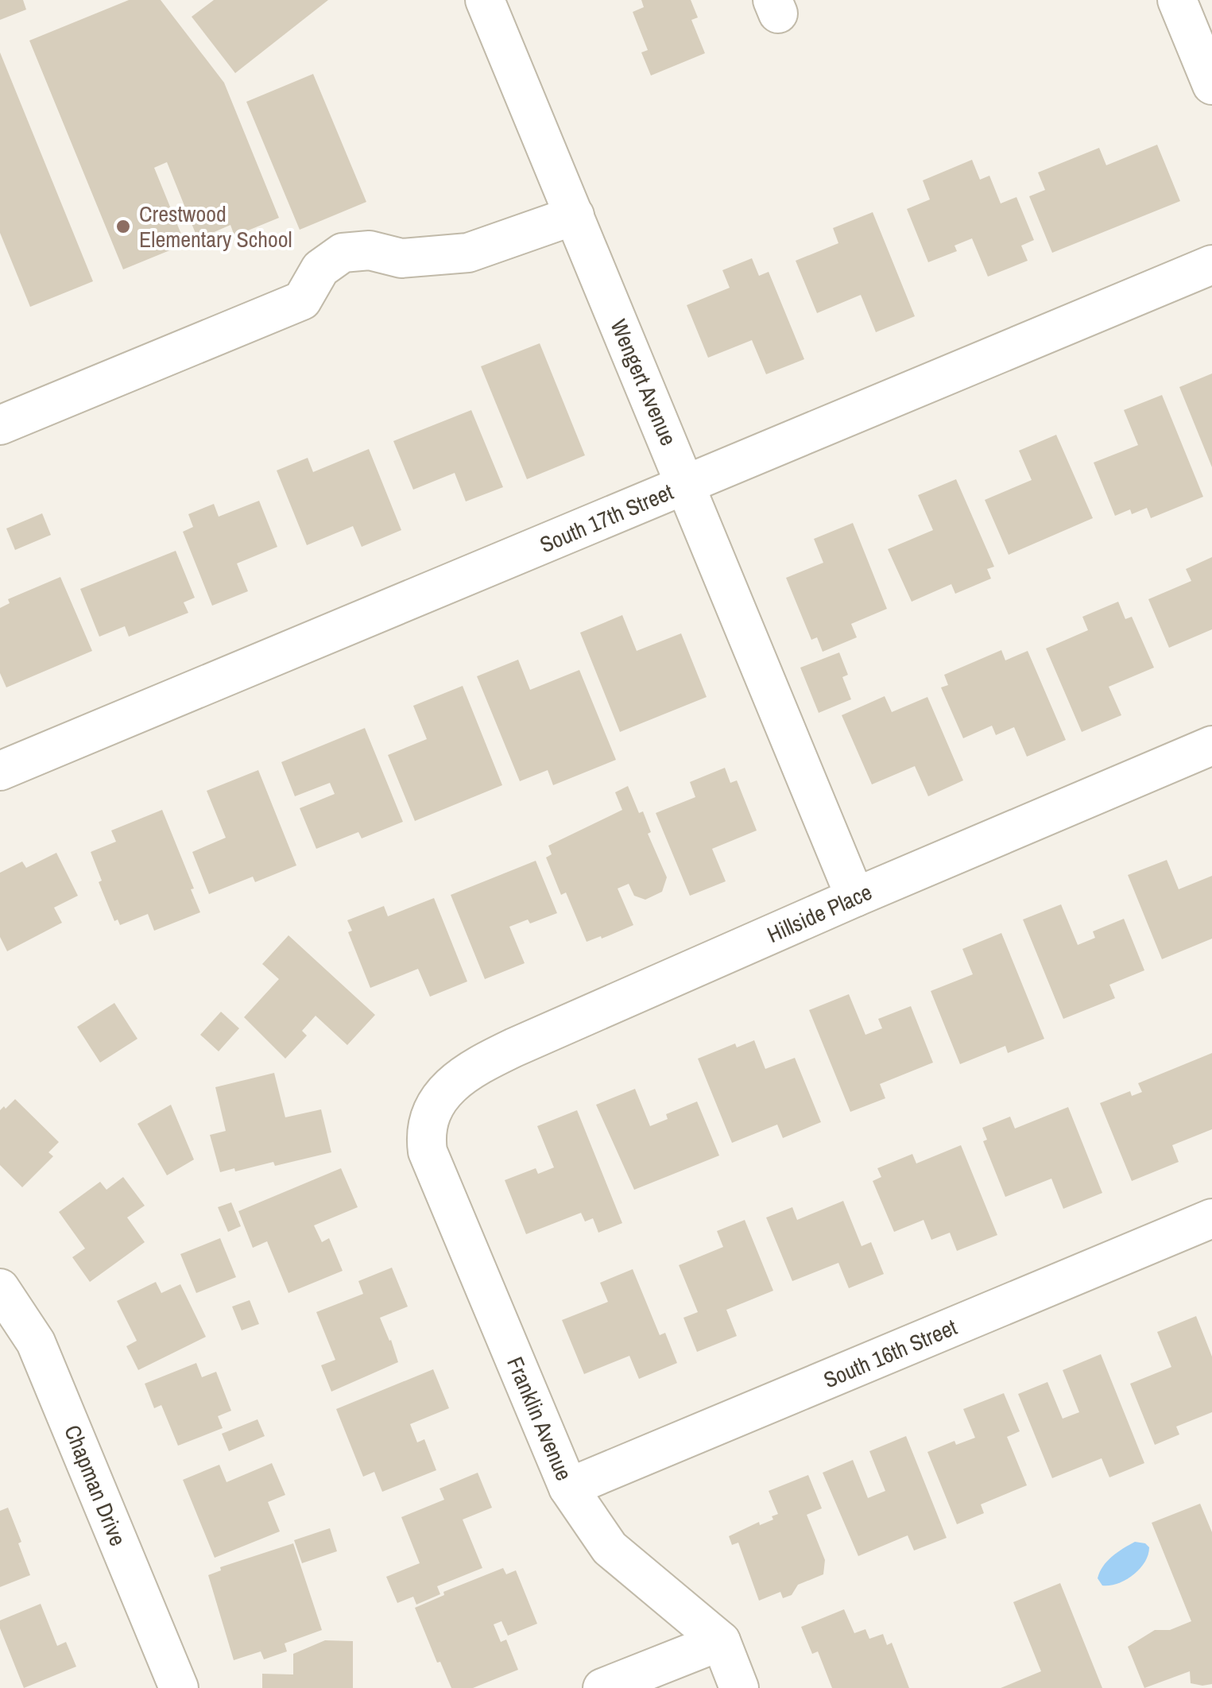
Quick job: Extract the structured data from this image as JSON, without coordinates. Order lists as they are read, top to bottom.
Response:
{
  "streets": {
    "street": [
      "Wengert Avenue",
      "South 17th Street",
      "Hillside Place",
      "South 16th Street",
      "Franklin Avenue",
      "Chapman Drive"
    ]
  },
  "crossings": [
    ["Wengert Avenue", "South 17th Street"],
    ["Wengert Avenue", "Hillside Place"],
    ["Hillside Place", "Franklin Avenue"],
    ["South 16th Street", "Franklin Avenue"]
  ],
  "places": ["Crestwood Elementary School"]
}
